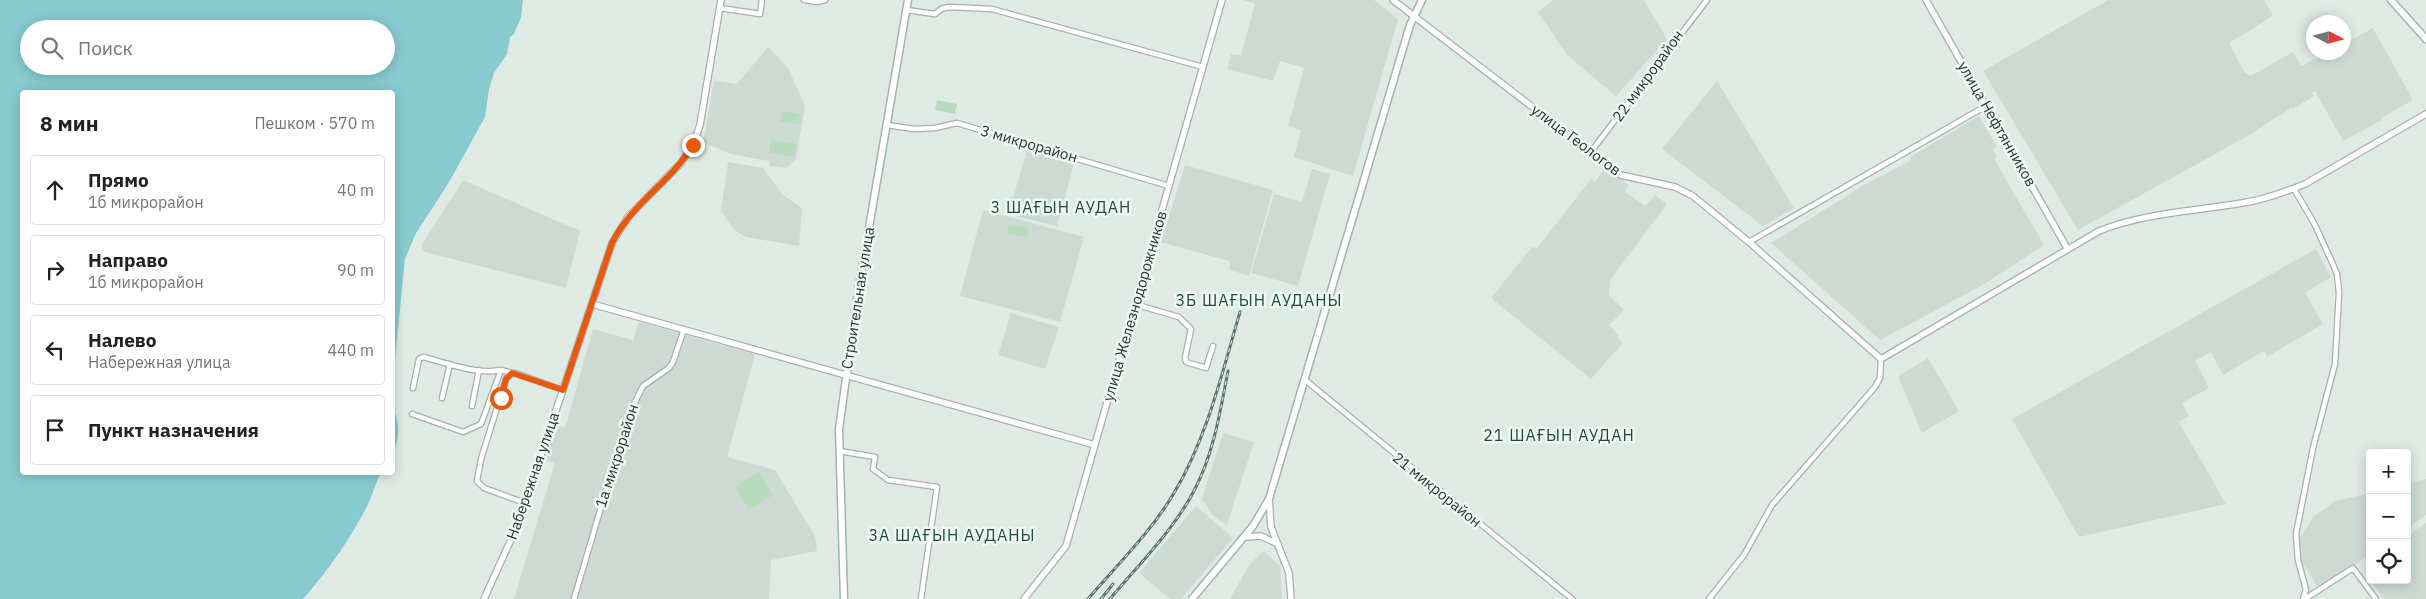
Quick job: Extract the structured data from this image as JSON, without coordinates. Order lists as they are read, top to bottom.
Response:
{
  "streets": {
    "main road": ["Строительная улица"],
    "street": [
      "22 микрорайон",
      "улица Нефтянников",
      "улица Геологов",
      "3 микрорайон",
      "улица Железнодорожников",
      "1а микрорайон",
      "Набережная улица",
      "21 микрорайон"
    ]
  },
  "crossings": [
    ["22 микрорайон", "улица Геологов"],
    ["3 микрорайон", "Строительная улица"],
    ["3 микрорайон", "улица Железнодорожников"]
  ],
  "districts": [
    "3 ШАҒЫН АУДАН",
    "3Б ШАҒЫН АУДАНЫ",
    "21 ШАҒЫН АУДАН",
    "3А ШАҒЫН АУДАНЫ"
  ],
  "north": "right",
  "page": {
    "search": "Поиск",
    "heading": ["8 мин", "Пешком · 570 m"],
    "list": [
      ["Прямо", "1б микрорайон", "40 m"],
      ["Направо", "1б микрорайон", "90 m"],
      ["Налево", "Набережная улица", "440 m"],
      "Пункт назначения"
    ],
    "map_buttons": ["+", "−"]
  }
}
